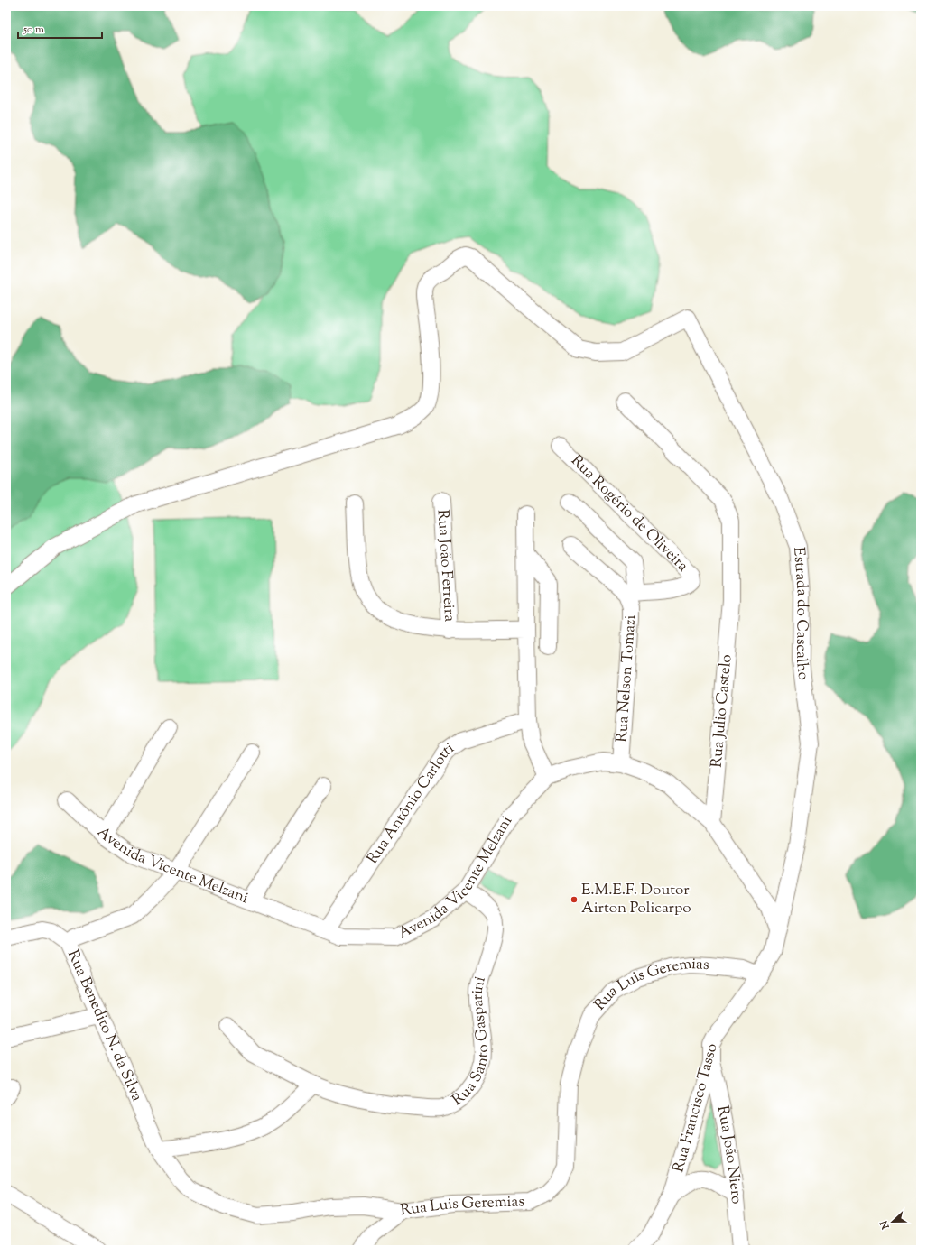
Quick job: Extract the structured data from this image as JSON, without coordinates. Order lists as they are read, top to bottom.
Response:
{
  "streets": {
    "street": [
      "Rua Rogério de Oliveira",
      "Rua João Ferreira",
      "Estrada do Cascalho",
      "Rua Nelson Tomazi",
      "Rua Julio Castelo",
      "Rua Antônio Carlotti",
      "Avenida Vicente Melzani",
      "Rua Luis Geremias",
      "Rua Benedito N. da Silva",
      "Rua Santo Gasparini",
      "Rua Francisco Tasso",
      "Rua João Niero"
    ]
  },
  "crossings": [
    ["Rua Rogério de Oliveira", "Rua Nelson Tomazi"],
    ["Estrada do Cascalho", "Avenida Vicente Melzani"],
    ["Estrada do Cascalho", "Rua Francisco Tasso"],
    ["Rua Nelson Tomazi", "Avenida Vicente Melzani"],
    ["Rua Julio Castelo", "Avenida Vicente Melzani"],
    ["Rua Antônio Carlotti", "Avenida Vicente Melzani"],
    ["Avenida Vicente Melzani", "Rua Santo Gasparini"],
    ["Avenida Vicente Melzani", "Rua Francisco Tasso"],
    ["Rua Luis Geremias", "Rua Benedito N. da Silva"],
    ["Rua Luis Geremias", "Rua Francisco Tasso"],
    ["Rua Francisco Tasso", "Rua João Niero"]
  ],
  "places": ["E.M.E.F. Doutor Airton Policarpo"],
  "scale_bar": "50 m",
  "north": "left"
}
